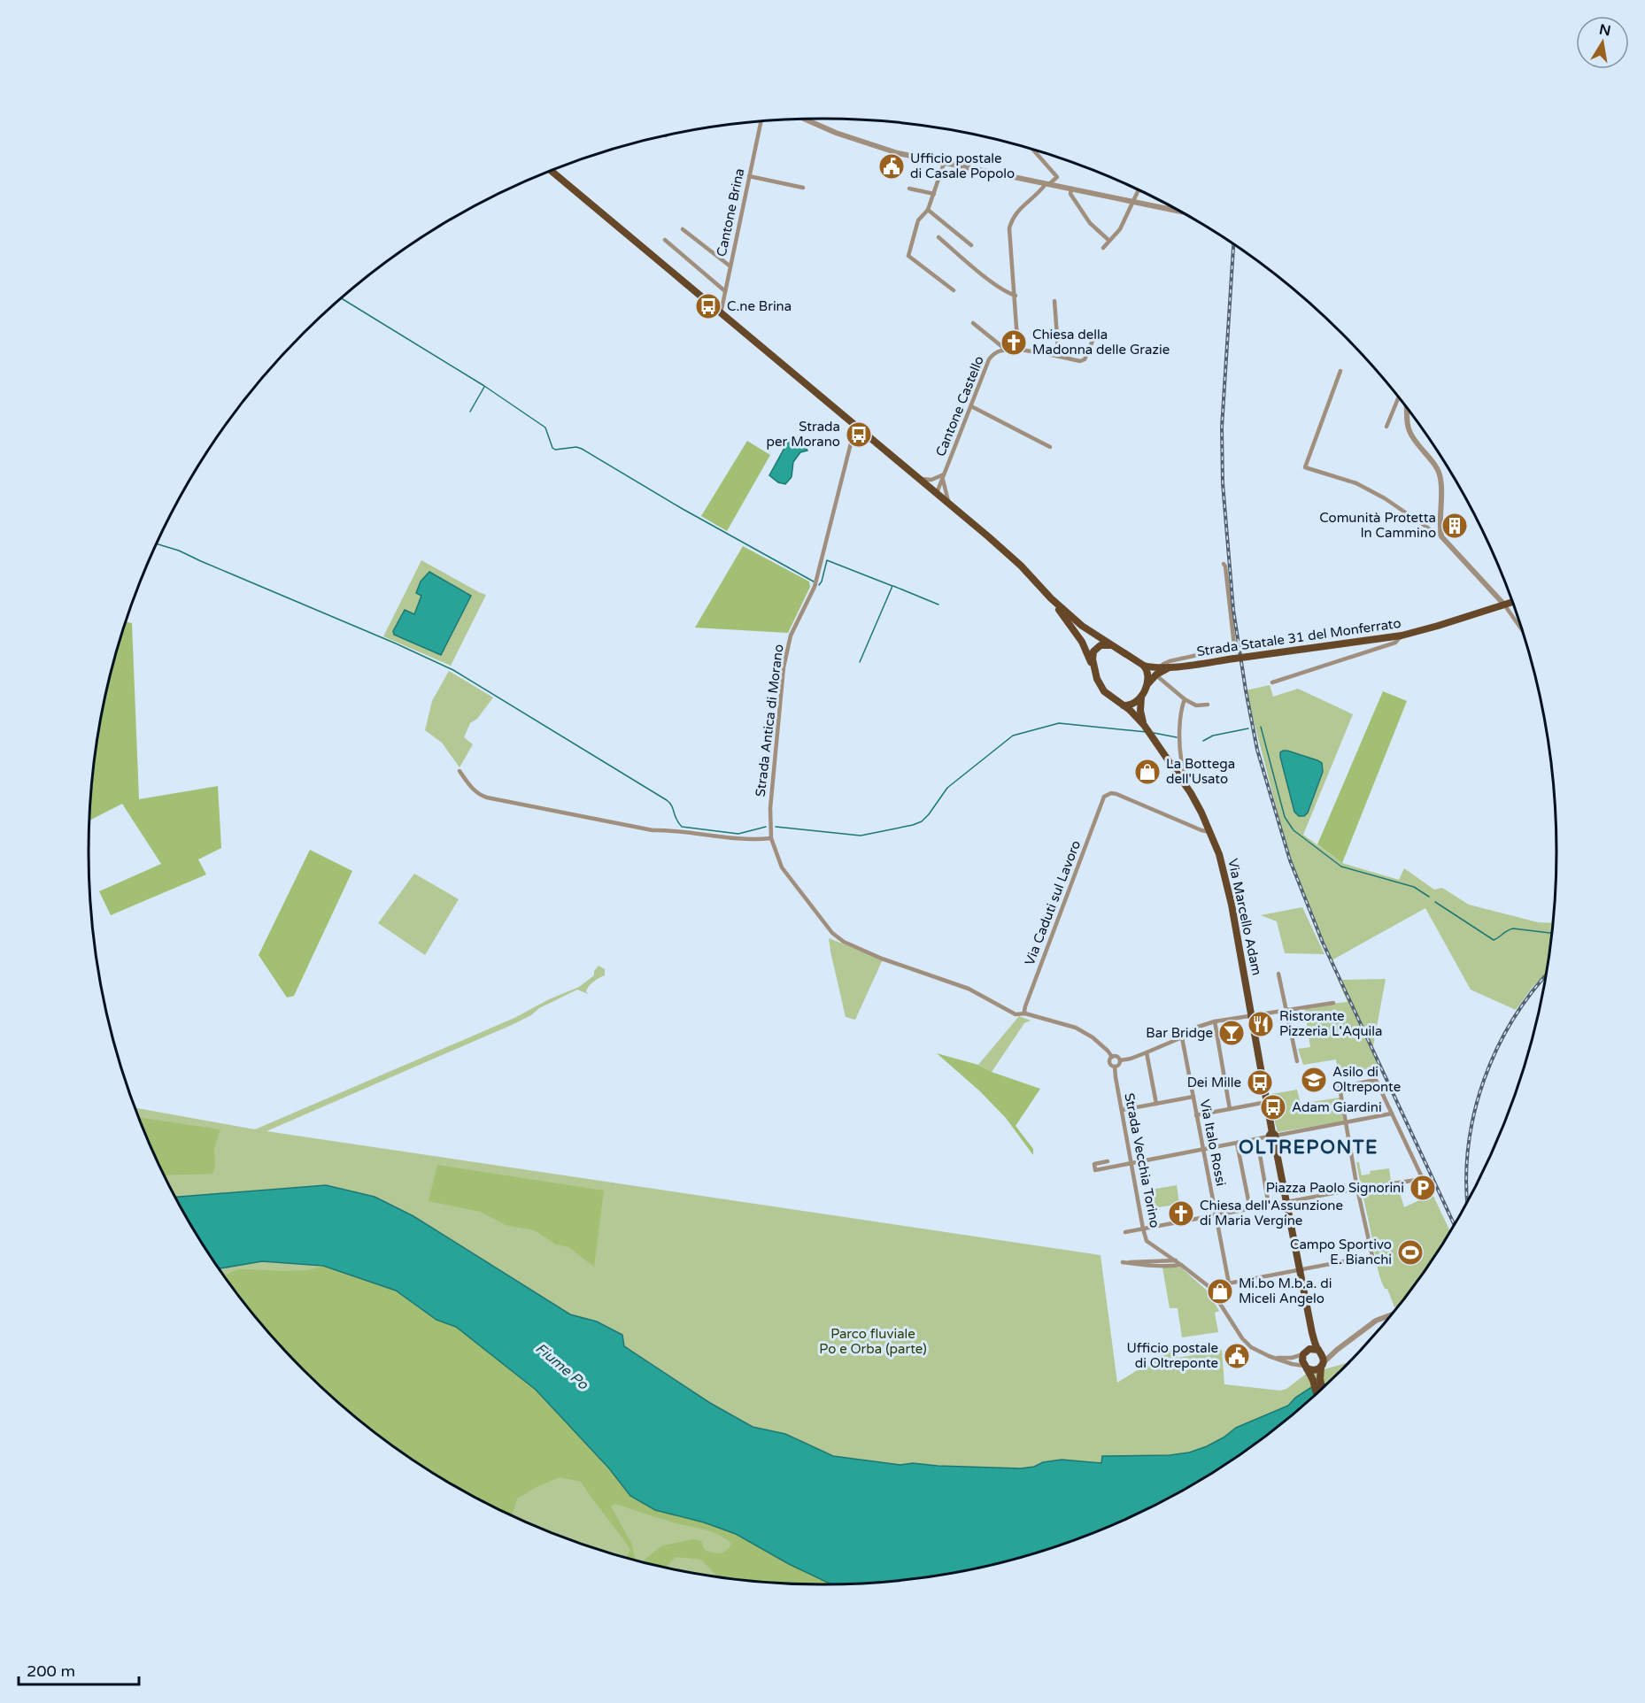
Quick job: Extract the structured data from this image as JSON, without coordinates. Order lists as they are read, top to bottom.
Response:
{
  "streets": {
    "main road": ["Strada Statale 31 del Monferrato", "Via Marcello Adam"],
    "street": [
      "Cantone Brina",
      "Cantone Castello",
      "Strada Antica di Morano",
      "Via Caduti sul Lavoro",
      "Via Italo Rossi",
      "Strada Vecchia Torino"
    ]
  },
  "crossings": [
    ["Strada Statale 31 del Monferrato", "Via Marcello Adam"],
    ["Strada Antica di Morano", "Via Caduti sul Lavoro"],
    ["Via Caduti sul Lavoro", "Via Marcello Adam"],
    ["Via Marcello Adam", "Strada Vecchia Torino"]
  ],
  "districts": ["OLTREPONTE"],
  "water": ["Fiume Po"],
  "parks": ["Parco fluviale Po e Orba (parte)"],
  "places": {
    "public building": ["Ufficio postale di Casale Popolo", "Ufficio postale di Oltreponte"],
    "bus stop": [
      "C.ne Brina",
      "Strada per Morano",
      "Dei Mille",
      "Adam Giardini"
    ],
    "church": ["Chiesa della Madonna delle Grazie", "Chiesa dell'Assunzione di Maria Vergine"],
    "building": ["Comunità Protetta In Cammino"],
    "shop": ["La Bottega dell'Usato", "Mi.bo M.b.a. di Miceli Angelo"],
    "restaurant": ["Ristorante Pizzeria L'Aquila"],
    "bar": ["Bar Bridge"],
    "school or university": ["Asilo di Oltreponte"],
    "parking": ["Piazza Paolo Signorini"],
    "sports": ["Campo Sportivo E. Bianchi"]
  },
  "scale_bar": "200 m",
  "north": "top"
}
